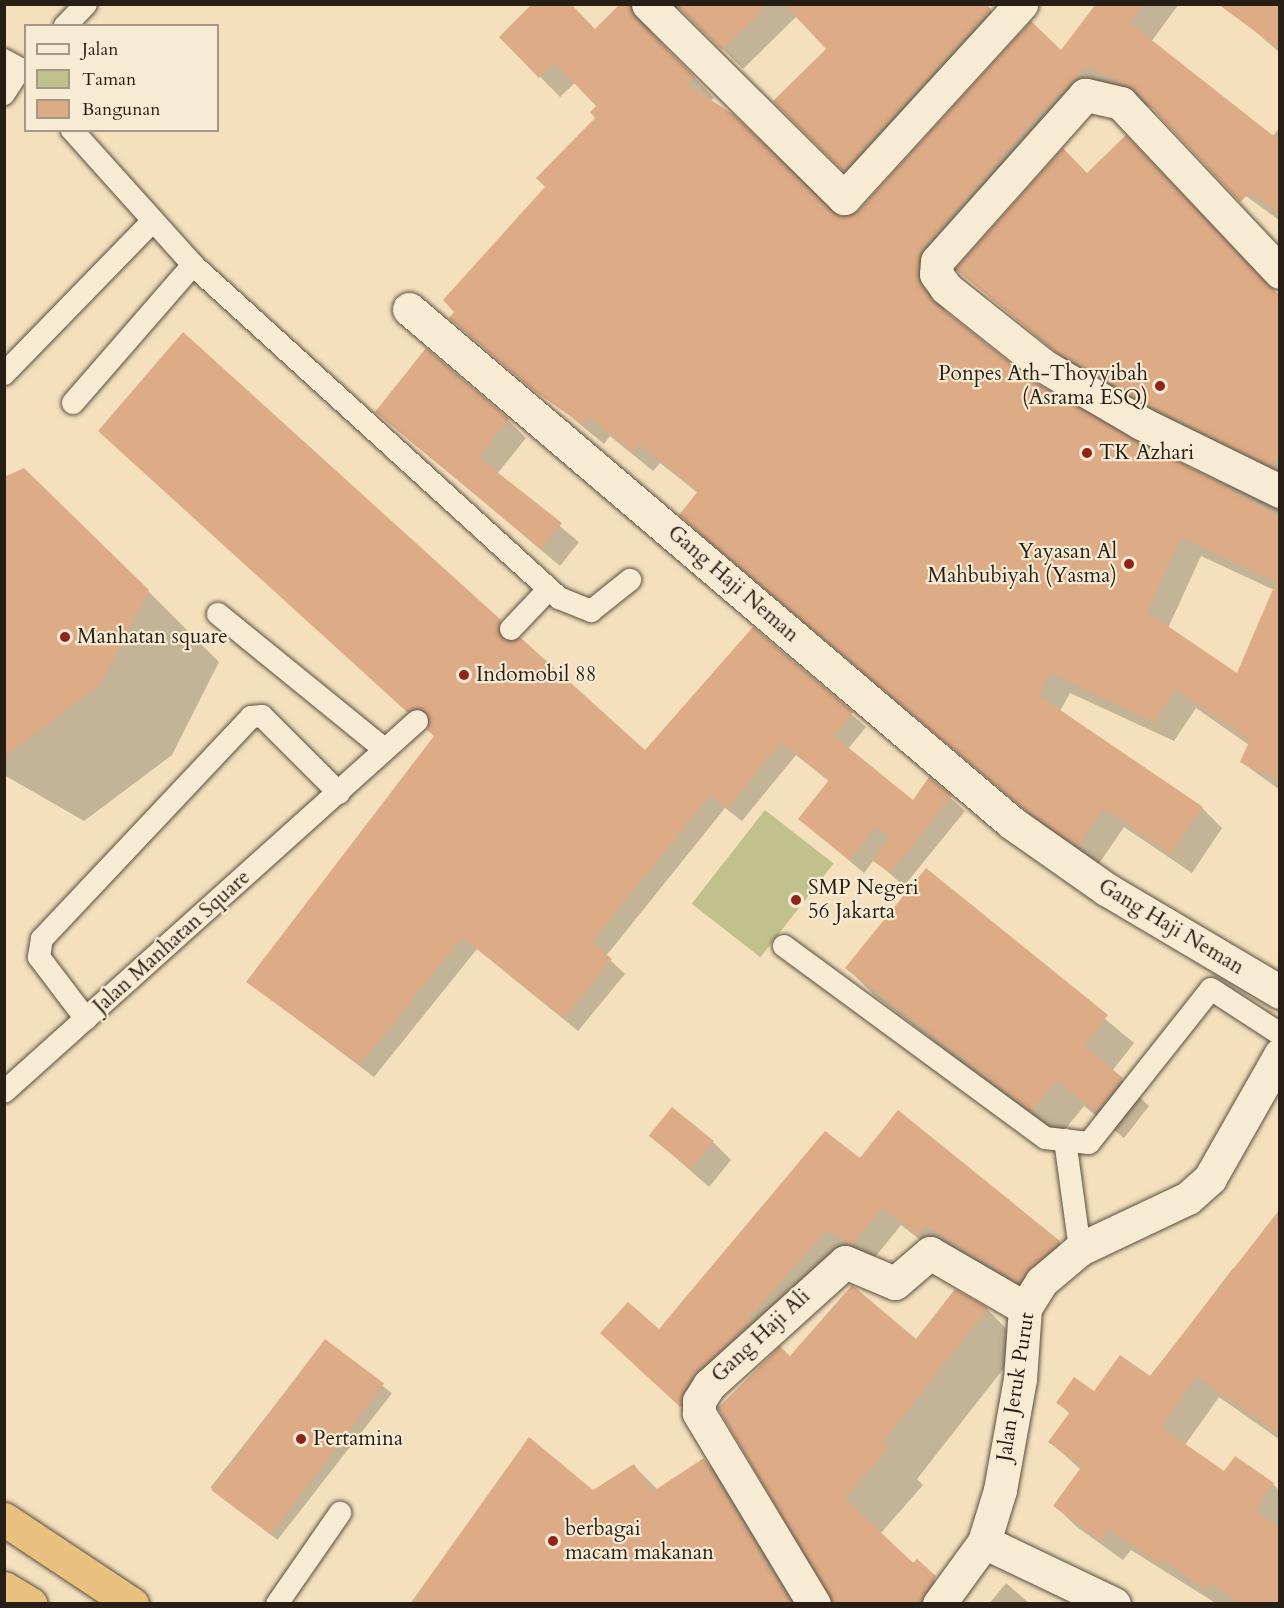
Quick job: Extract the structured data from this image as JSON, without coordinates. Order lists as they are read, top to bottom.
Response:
{
  "streets": {
    "street": ["Gang Haji Neman", "Gang Haji Ali", "Jalan Jeruk Purut"],
    "lane": ["Jalan Manhatan Square"]
  },
  "crossings": [
    ["Gang Haji Ali", "Jalan Jeruk Purut"]
  ],
  "places": [
    "Ponpes Ath-Thoyyibah (Asrama ESQ)",
    "TK Azhari",
    "Yayasan Al Mahbubiyah (Yasma)",
    "Manhatan square",
    "Indomobil 88",
    "SMP Negeri 56 Jakarta",
    "Pertamina",
    "berbagai macam makanan"
  ],
  "legend": ["Jalan", "Taman", "Bangunan"]
}
